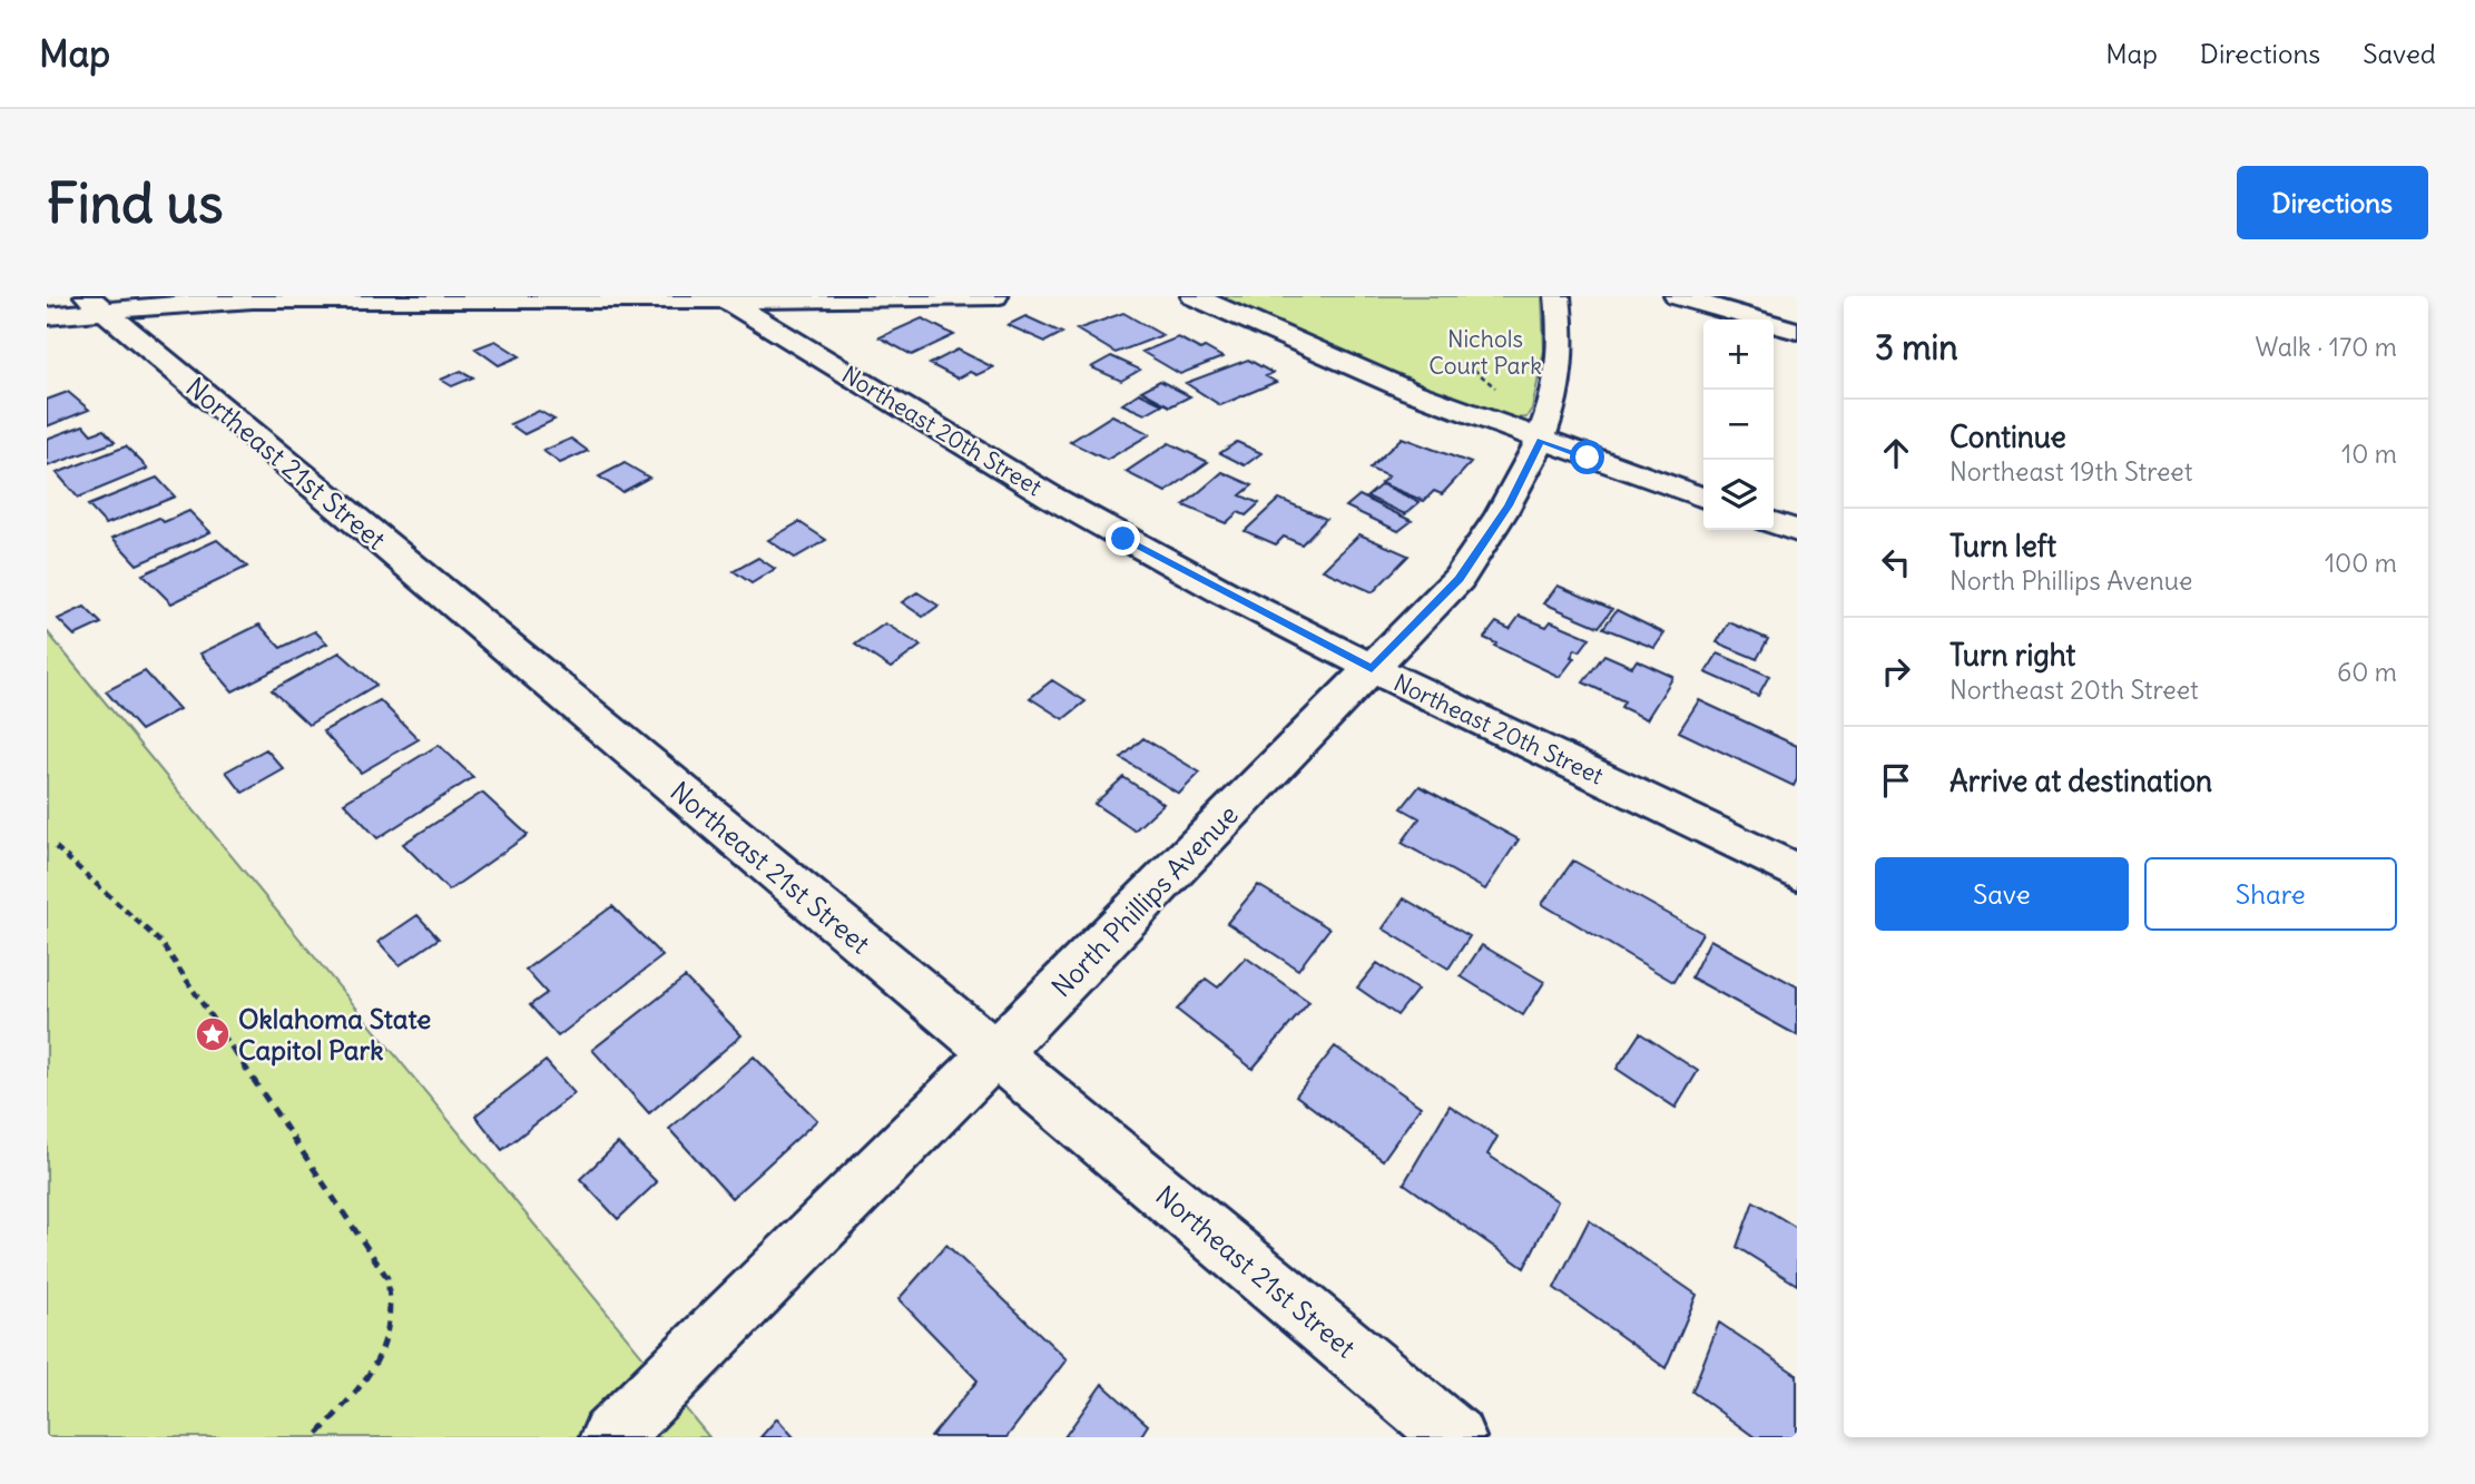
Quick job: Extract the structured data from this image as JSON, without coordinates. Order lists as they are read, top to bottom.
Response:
{
  "streets": {
    "street": ["Northeast 20th Street", "Northeast 21st Street", "North Phillips Avenue"]
  },
  "crossings": [
    ["Northeast 20th Street", "North Phillips Avenue"],
    ["Northeast 21st Street", "North Phillips Avenue"]
  ],
  "parks": ["Nichols Court Park"],
  "places": {
    "place": ["Oklahoma State Capitol Park"]
  },
  "page": {
    "header": "Map",
    "nav": ["Map", "Directions", "Saved"],
    "buttons": [
      "Directions",
      ["Save", "Share"]
    ],
    "title": "Find us",
    "heading": ["3 min", "Walk · 170 m"],
    "map_buttons": ["+", "−"],
    "list": [
      ["Continue", "Northeast 19th Street", "10 m"],
      ["Turn left", "North Phillips Avenue", "100 m"],
      ["Turn right", "Northeast 20th Street", "60 m"],
      "Arrive at destination"
    ]
  }
}
